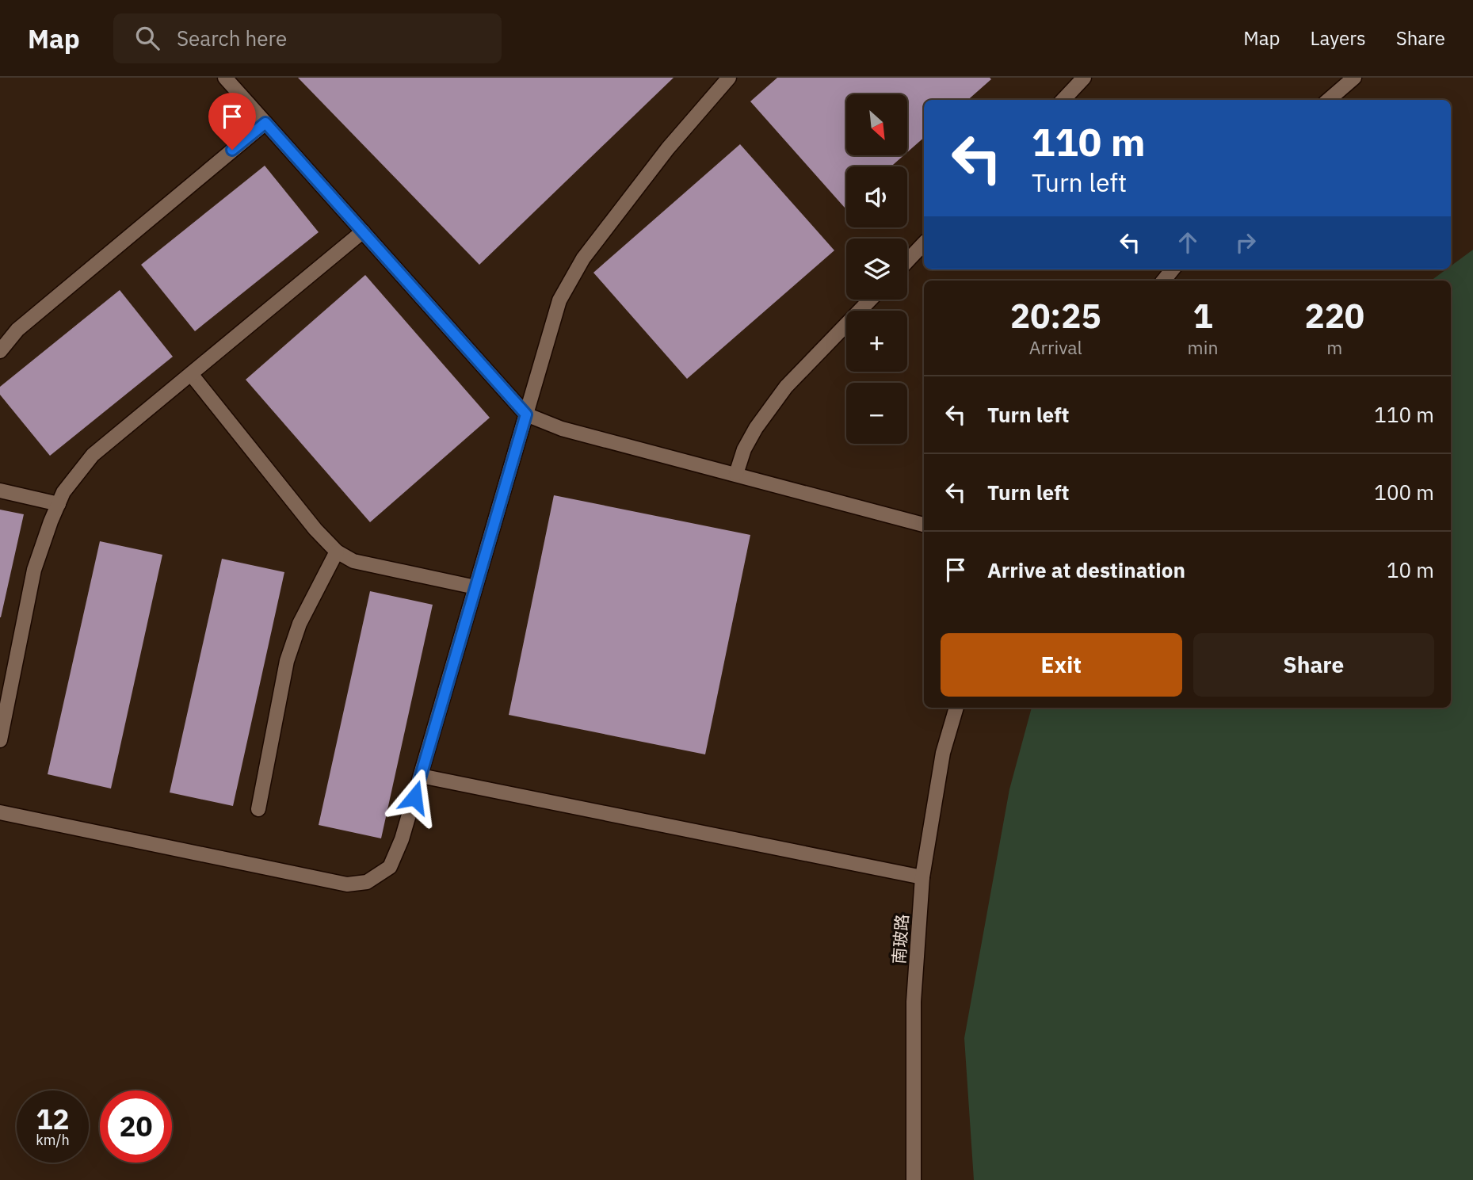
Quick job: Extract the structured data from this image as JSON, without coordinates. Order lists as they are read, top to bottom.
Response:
{
  "streets": {
    "street": ["南玻路"]
  },
  "north": "bottom right",
  "page": {
    "header": "Map",
    "search": "Search here",
    "nav": ["Map", "Layers", "Share"],
    "map_buttons": ["+", "−"],
    "turn": ["110 m", "Turn left"],
    "eta": [
      "20:25",
      "Arrival",
      "1",
      "min",
      "220",
      "m"
    ],
    "list": [
      {
        "name": "Turn left",
        "value": "110 m"
      },
      {
        "name": "Turn left",
        "value": "100 m"
      },
      {
        "name": "Arrive at destination",
        "value": "10 m"
      }
    ],
    "buttons": ["Exit", "Share"],
    "speed": "12 km/h",
    "limit": "20"
  }
}
